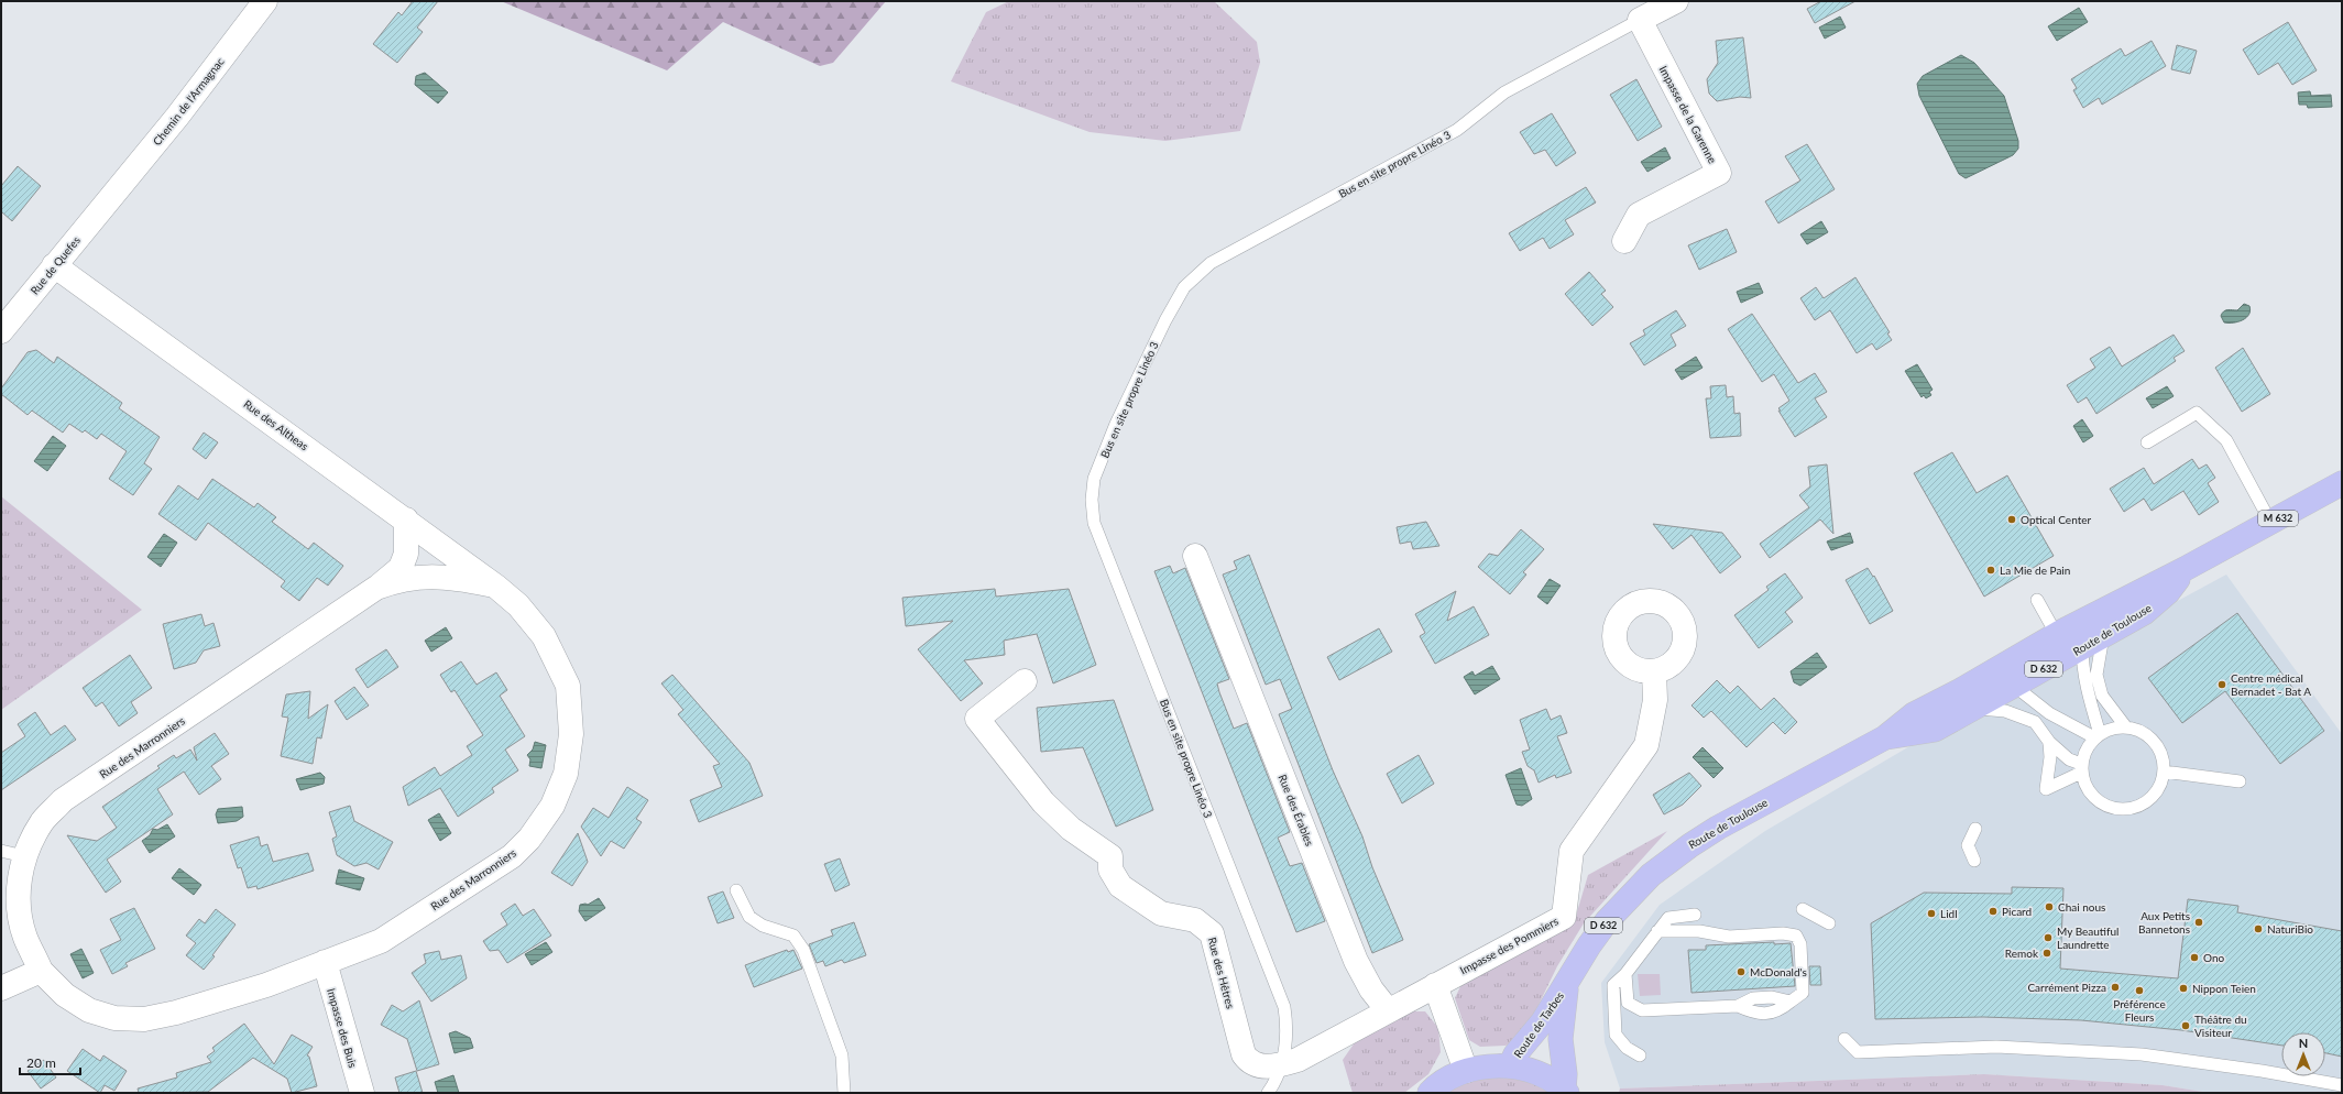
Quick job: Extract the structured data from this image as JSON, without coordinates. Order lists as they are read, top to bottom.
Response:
{
  "streets": {
    "main road": [
      "M 632",
      "Route de Toulouse",
      "D 632",
      "Route de Tarbes"
    ],
    "street": [
      "Chemin de l'Armagnac",
      "Impasse de la Garenne",
      "Rue de Quefes",
      "Rue des Altheas",
      "Rue des Marronniers",
      "Rue des Érables",
      "Impasse des Pommiers",
      "Rue des Hêtres",
      "Impasse des Buis"
    ],
    "lane": ["Bus en site propre Linéo 3"]
  },
  "crossings": [
    ["Chemin de l'Armagnac", "Rue de Quefes"],
    ["Impasse de la Garenne", "Bus en site propre Linéo 3"],
    ["Bus en site propre Linéo 3", "Rue des Hêtres"],
    ["Rue de Quefes", "Rue des Altheas"],
    ["Rue des Altheas", "Rue des Marronniers"],
    ["M 632", "Route de Toulouse"],
    ["Route de Toulouse", "Route de Tarbes"],
    ["Rue des Marronniers", "Impasse des Buis"],
    ["Rue des Érables", "Rue des Hêtres"]
  ],
  "places": [
    "Optical Center",
    "La Mie de Pain",
    "Centre médical Bernadet - Bat A",
    "Chai nous",
    "Picard",
    "Lidl",
    "Aux Petits Bannetons",
    "NaturiBio",
    "My Beautiful Laundrette",
    "Remok",
    "Ono",
    "McDonald's",
    "Carrément Pizza",
    "Nippon Teien",
    "Préférence Fleurs",
    "Théâtre du Visiteur"
  ],
  "scale_bar": "20 m",
  "north": "top"
}
